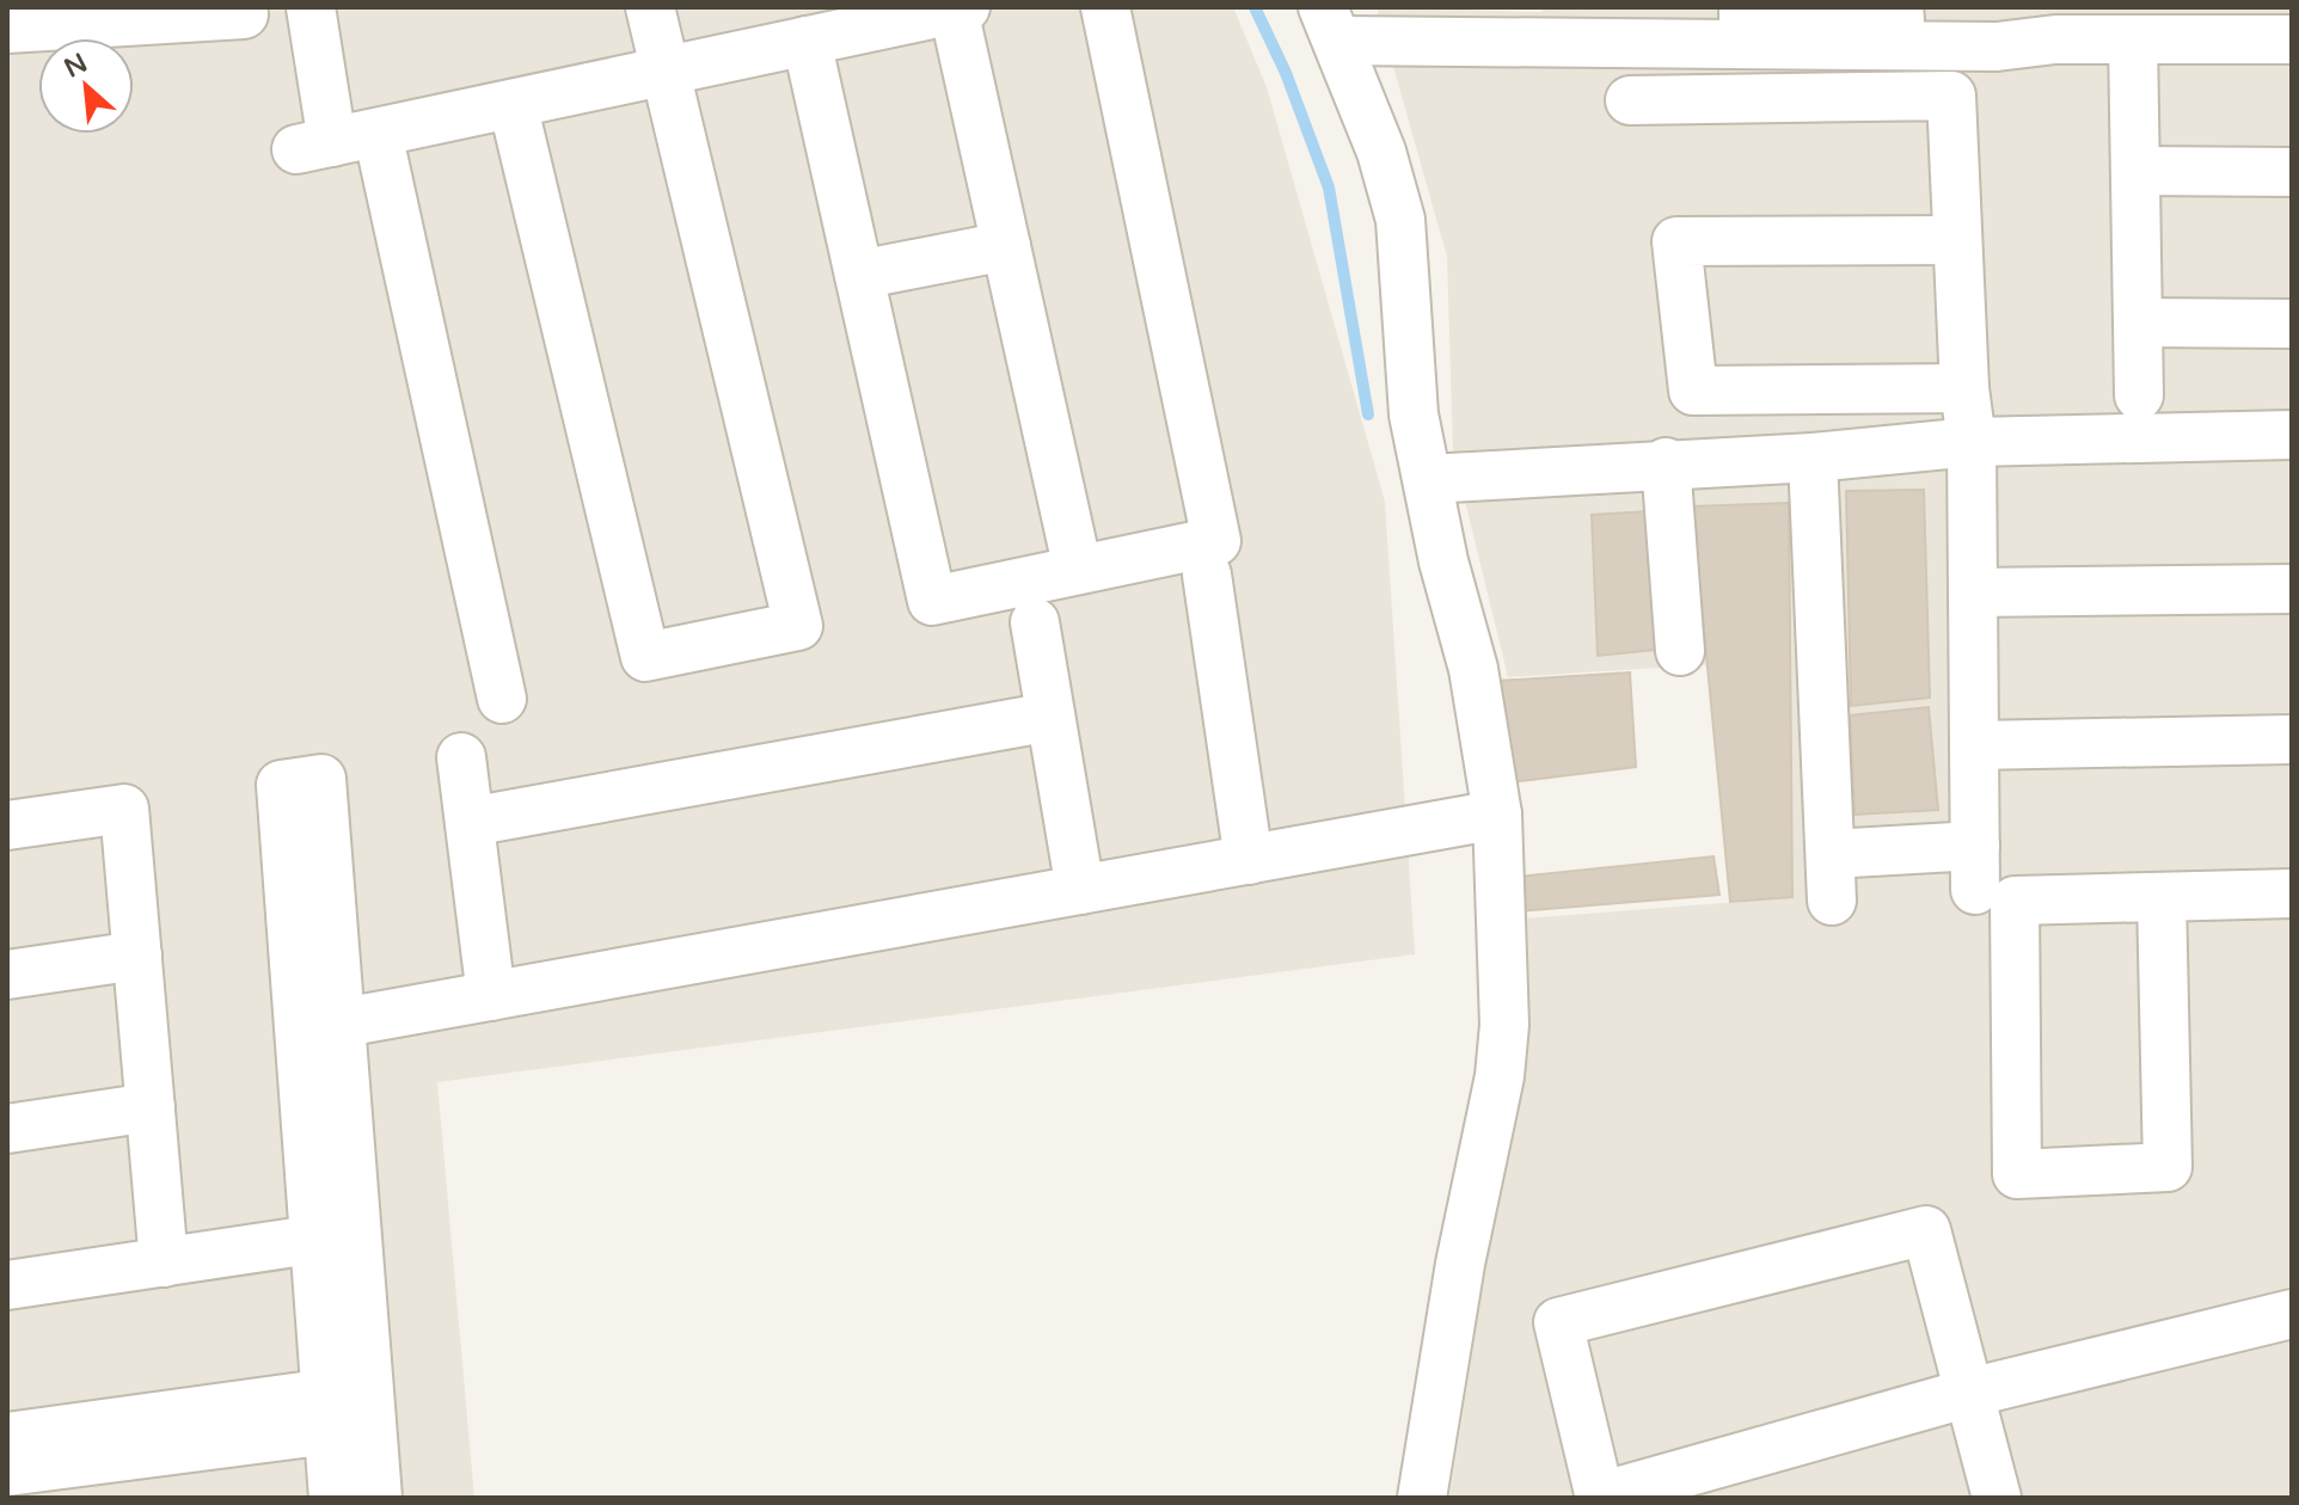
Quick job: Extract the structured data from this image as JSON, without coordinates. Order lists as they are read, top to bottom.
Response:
{
  "north": "top left"
}
